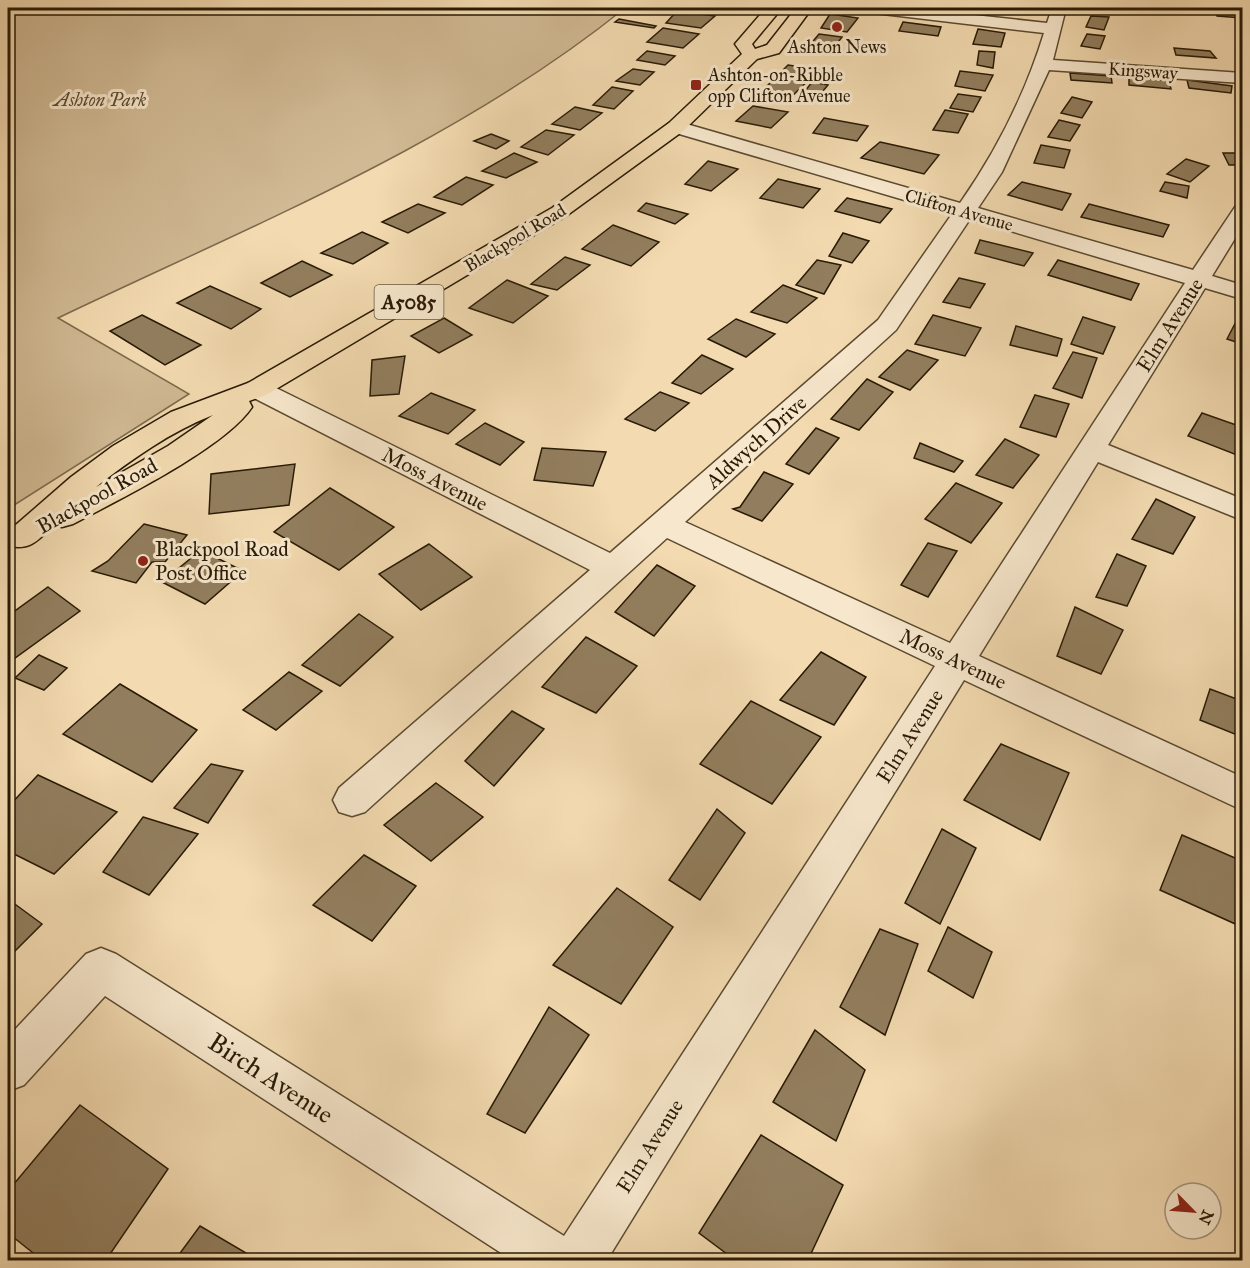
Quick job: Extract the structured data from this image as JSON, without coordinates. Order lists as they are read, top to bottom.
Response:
{
  "streets": {
    "highway": ["Blackpool Road", "A5085"],
    "street": [
      "Kingsway",
      "Clifton Avenue",
      "Elm Avenue",
      "Aldwych Drive",
      "Moss Avenue",
      "Birch Avenue"
    ]
  },
  "crossings": [
    ["Kingsway", "Aldwych Drive"],
    ["Clifton Avenue", "Blackpool Road"],
    ["Clifton Avenue", "Elm Avenue"],
    ["Clifton Avenue", "Aldwych Drive"],
    ["Blackpool Road", "Moss Avenue"],
    ["Elm Avenue", "Moss Avenue"],
    ["Aldwych Drive", "Moss Avenue"]
  ],
  "parks": ["Ashton Park"],
  "places": {
    "other": ["Ashton News", "Blackpool Road Post Office"],
    "transit": ["Ashton-on-Ribble opp Clifton Avenue"]
  },
  "north": "bottom right"
}
